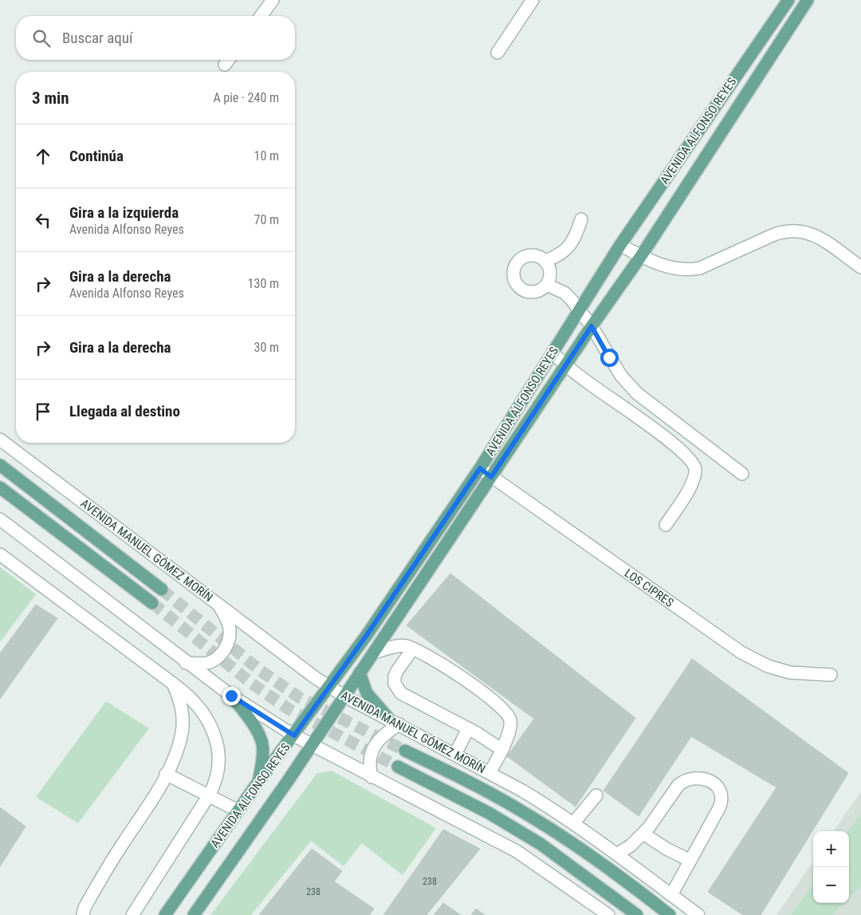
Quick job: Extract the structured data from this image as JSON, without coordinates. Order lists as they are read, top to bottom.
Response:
{
  "streets": {
    "main road": ["AVENIDA ALFONSO REYES", "AVENIDA MANUEL GÓMEZ MORÍN"],
    "street": ["LOS CIPRES"]
  },
  "crossings": [
    ["AVENIDA ALFONSO REYES", "AVENIDA MANUEL GÓMEZ MORÍN"],
    ["AVENIDA ALFONSO REYES", "LOS CIPRES"]
  ],
  "house_numbers": ["238", "238"],
  "page": {
    "search": "Buscar aquí",
    "heading": ["3 min", "A pie · 240 m"],
    "list": [
      ["Continúa", "10 m"],
      ["Gira a la izquierda", "Avenida Alfonso Reyes", "70 m"],
      ["Gira a la derecha", "Avenida Alfonso Reyes", "130 m"],
      ["Gira a la derecha", "30 m"],
      "Llegada al destino"
    ],
    "map_buttons": ["+", "−"]
  }
}
